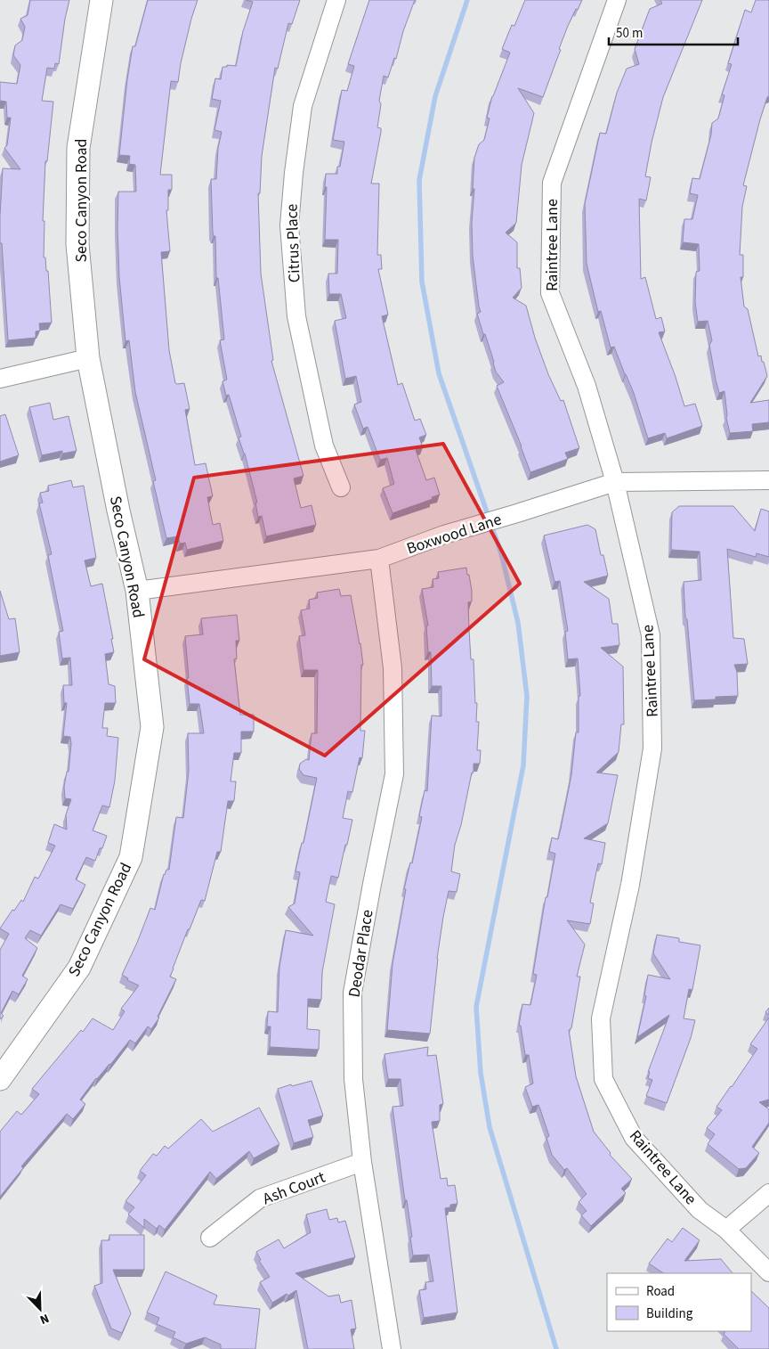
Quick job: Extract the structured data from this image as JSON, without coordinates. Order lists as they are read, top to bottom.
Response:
{
  "streets": {
    "street": [
      "Seco Canyon Road",
      "Citrus Place",
      "Raintree Lane",
      "Boxwood Lane",
      "Deodar Place",
      "Ash Court"
    ]
  },
  "crossings": [
    ["Seco Canyon Road", "Boxwood Lane"],
    ["Raintree Lane", "Boxwood Lane"],
    ["Boxwood Lane", "Deodar Place"],
    ["Deodar Place", "Ash Court"]
  ],
  "legend": ["Road", "Building"],
  "scale_bar": "50 m",
  "north": "bottom right"
}
